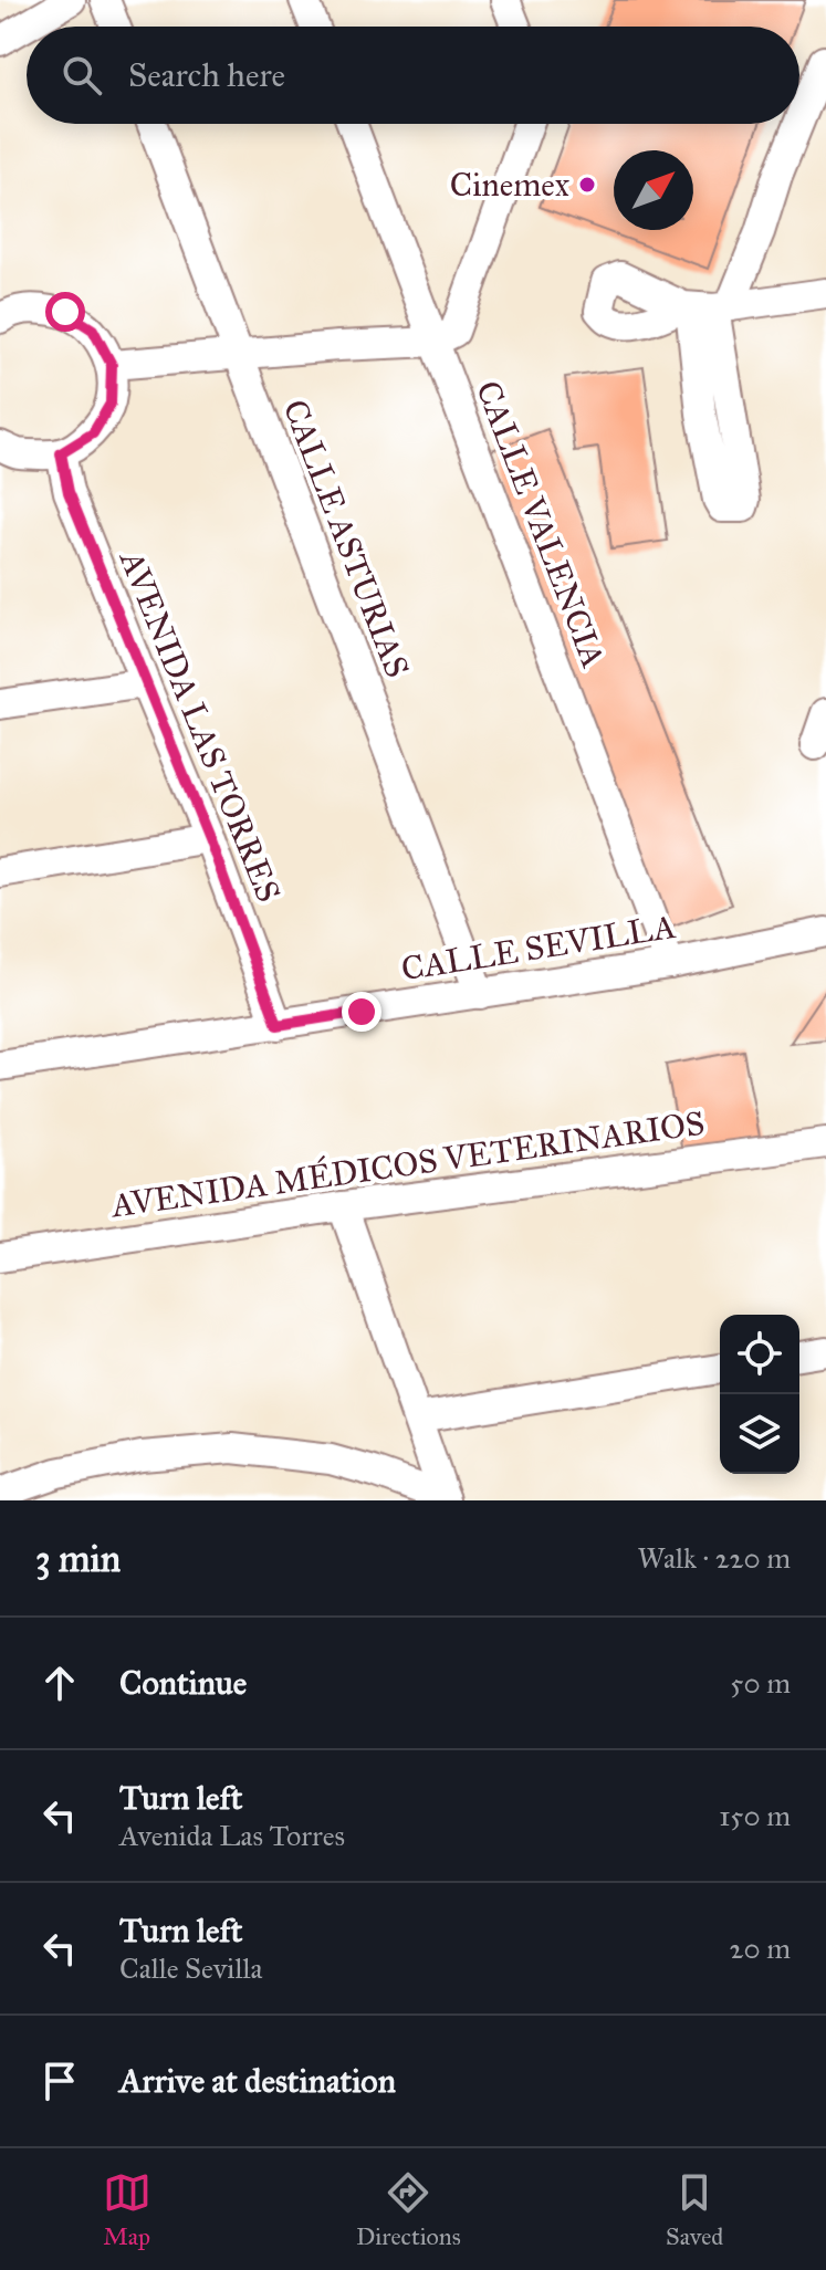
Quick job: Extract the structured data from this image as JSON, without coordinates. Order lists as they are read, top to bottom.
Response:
{
  "streets": {
    "street": [
      "CALLE VALENCIA",
      "CALLE ASTURIAS",
      "AVENIDA LAS TORRES",
      "CALLE SEVILLA",
      "AVENIDA MÉDICOS VETERINARIOS"
    ]
  },
  "crossings": [
    ["CALLE VALENCIA", "CALLE SEVILLA"],
    ["CALLE ASTURIAS", "CALLE SEVILLA"],
    ["AVENIDA LAS TORRES", "CALLE SEVILLA"]
  ],
  "places": ["Cinemex"],
  "north": "top right",
  "page": {
    "search": "Search here",
    "heading": ["3 min", "Walk · 220 m"],
    "list": [
      ["Continue", "50 m"],
      ["Turn left", "Avenida Las Torres", "150 m"],
      ["Turn left", "Calle Sevilla", "20 m"],
      "Arrive at destination"
    ],
    "nav": ["Map", "Directions", "Saved"]
  }
}
